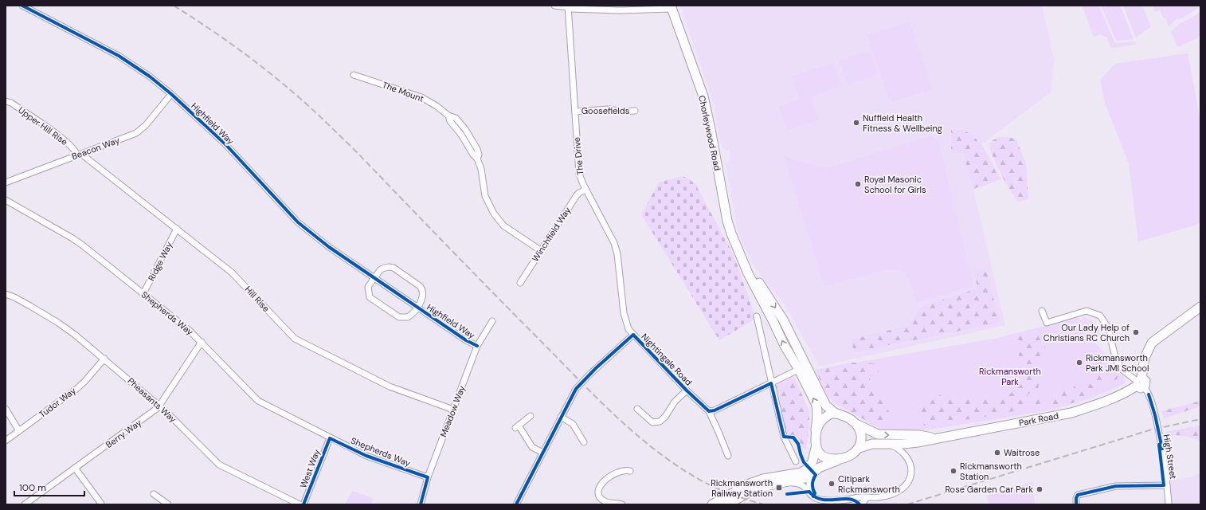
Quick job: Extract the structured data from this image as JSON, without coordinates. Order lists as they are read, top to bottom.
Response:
{
  "streets": {
    "main road": ["Chorleywood Road", "Park Road"],
    "street": [
      "The Mount",
      "Goosefields",
      "Highfield Way",
      "Upper Hill Rise",
      "Beacon Way",
      "The Drive",
      "Winchfield Way",
      "Ridge Way",
      "Hill Rise",
      "Shepherds Way",
      "Nightingale Road",
      "Pheasants Way",
      "Tudor Way",
      "Meadow Way",
      "Berry Way",
      "High Street",
      "West Way"
    ]
  },
  "crossings": [
    ["The Mount", "Winchfield Way"],
    ["Goosefields", "The Drive"],
    ["Highfield Way", "Beacon Way"],
    ["Highfield Way", "Meadow Way"],
    ["Upper Hill Rise", "Beacon Way"],
    ["Beacon Way", "Hill Rise"],
    ["The Drive", "Winchfield Way"],
    ["The Drive", "Nightingale Road"],
    ["Ridge Way", "Hill Rise"],
    ["Ridge Way", "Shepherds Way"],
    ["Hill Rise", "Meadow Way"],
    ["Shepherds Way", "Meadow Way"],
    ["Shepherds Way", "Berry Way"],
    ["Shepherds Way", "West Way"],
    ["Pheasants Way", "Tudor Way"],
    ["Pheasants Way", "Berry Way"],
    ["Park Road", "High Street"]
  ],
  "parks": ["Rickmansworth Park"],
  "places": {
    "other": [
      "Nuffield Health Fitness & Wellbeing",
      "Royal Masonic School for Girls",
      "Our Lady Help of Christians RC Church",
      "Rickmansworth Park JMI School",
      "Waitrose",
      "Rickmansworth Station",
      "Citipark Rickmansworth",
      "Rose Garden Car Park"
    ],
    "transit": ["Rickmansworth Railway Station"]
  },
  "scale_bar": "100 m"
}
